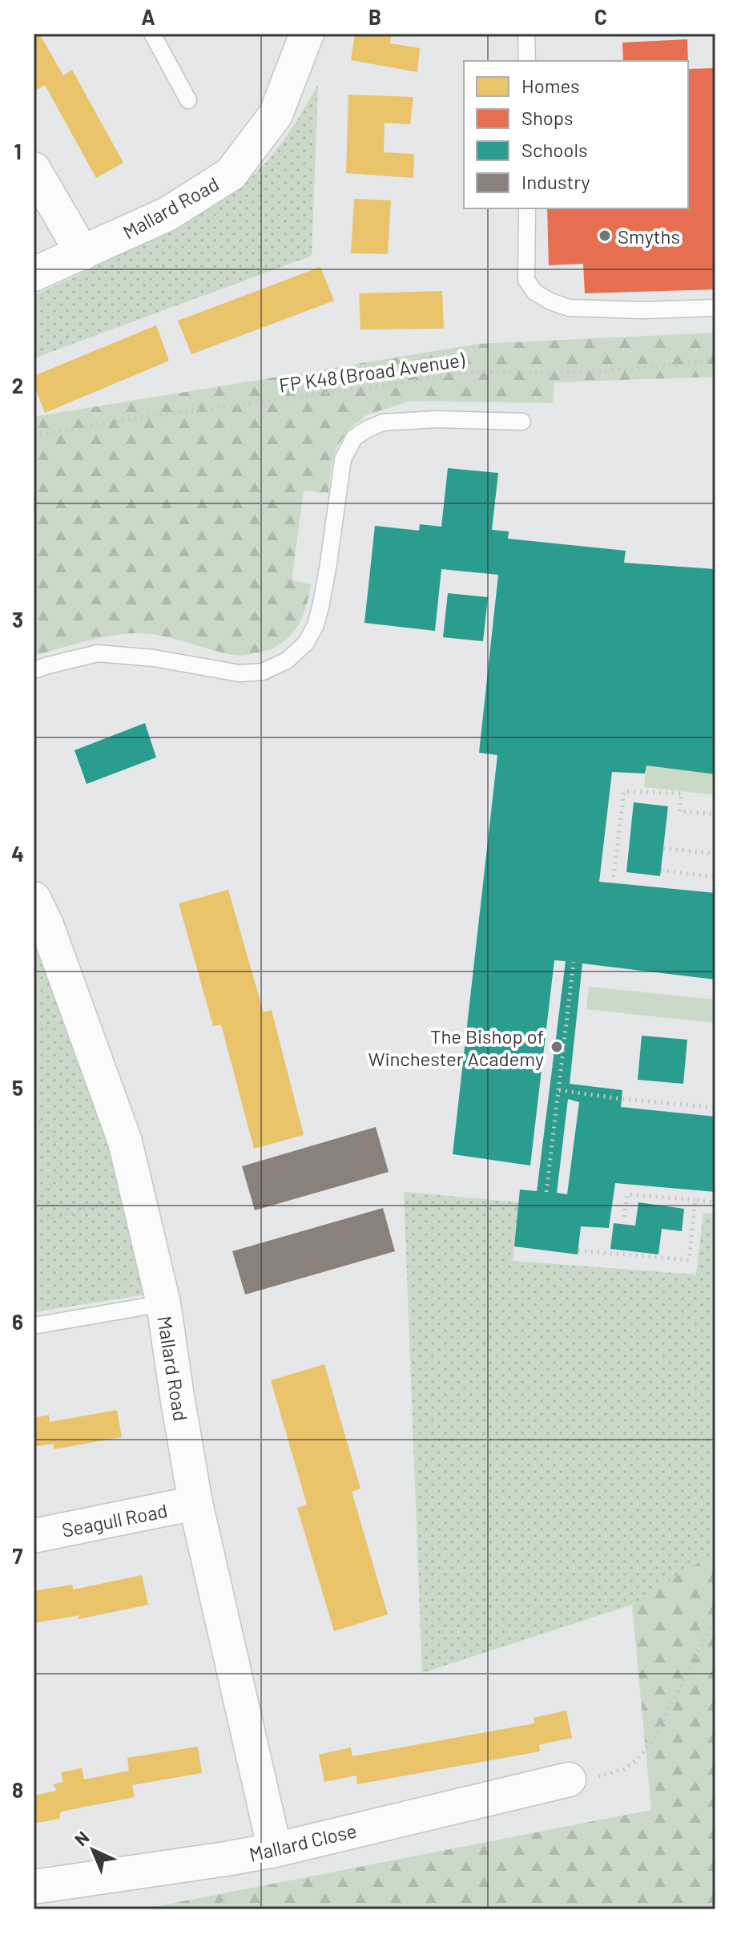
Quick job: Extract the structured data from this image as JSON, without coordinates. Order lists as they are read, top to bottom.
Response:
{
  "streets": {
    "street": ["Mallard Road", "Seagull Road", "Mallard Close"],
    "path": ["FP K48 (Broad Avenue)"]
  },
  "crossings": [
    ["Mallard Road", "Seagull Road"],
    ["Mallard Road", "Mallard Close"]
  ],
  "places": ["Smyths", "The Bishop of Winchester Academy"],
  "legend": [
    "Homes",
    "Shops",
    "Schools",
    "Industry"
  ],
  "north": "top left",
  "grid": {
    "columns": ["A", "B", "C"],
    "rows": [
      "1",
      "2",
      "3",
      "4",
      "5",
      "6",
      "7",
      "8"
    ]
  }
}
